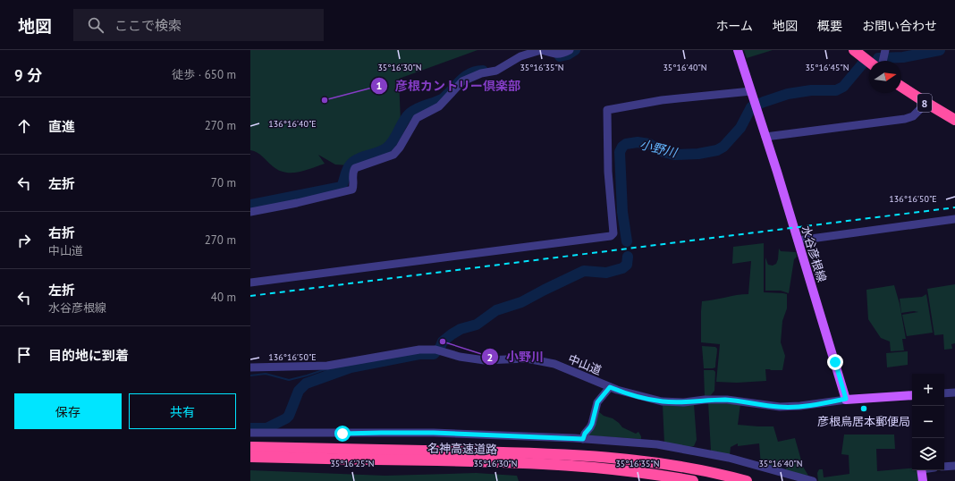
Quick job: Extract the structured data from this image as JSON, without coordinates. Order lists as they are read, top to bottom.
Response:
{
  "streets": {
    "highway": ["8", "名神高速道路"],
    "main road": ["水谷彦根線"],
    "street": ["中山道"]
  },
  "crossings": [
    ["水谷彦根線", "中山道"]
  ],
  "water": ["小野川"],
  "places": ["彦根カントリー倶楽部", "小野川", "彦根鳥居本郵便局"],
  "north": "right",
  "page": {
    "header": "地図",
    "search": "ここで検索",
    "nav": [
      "ホーム",
      "地図",
      "概要",
      "お問い合わせ"
    ],
    "heading": ["9 分", "徒歩 · 650 m"],
    "list": [
      ["直進", "270 m"],
      ["左折", "70 m"],
      ["右折", "中山道", "270 m"],
      ["左折", "水谷彦根線", "40 m"],
      "目的地に到着"
    ],
    "map_buttons": ["+", "−"],
    "buttons": ["保存", "共有"]
  },
  "coordinates": [
    "35°16'30\"N",
    "35°16'35\"N",
    "35°16'40\"N",
    "35°16'45\"N",
    "136°16'40\"E",
    "136°16'50\"E",
    "35°16'25\"N"
  ]
}
